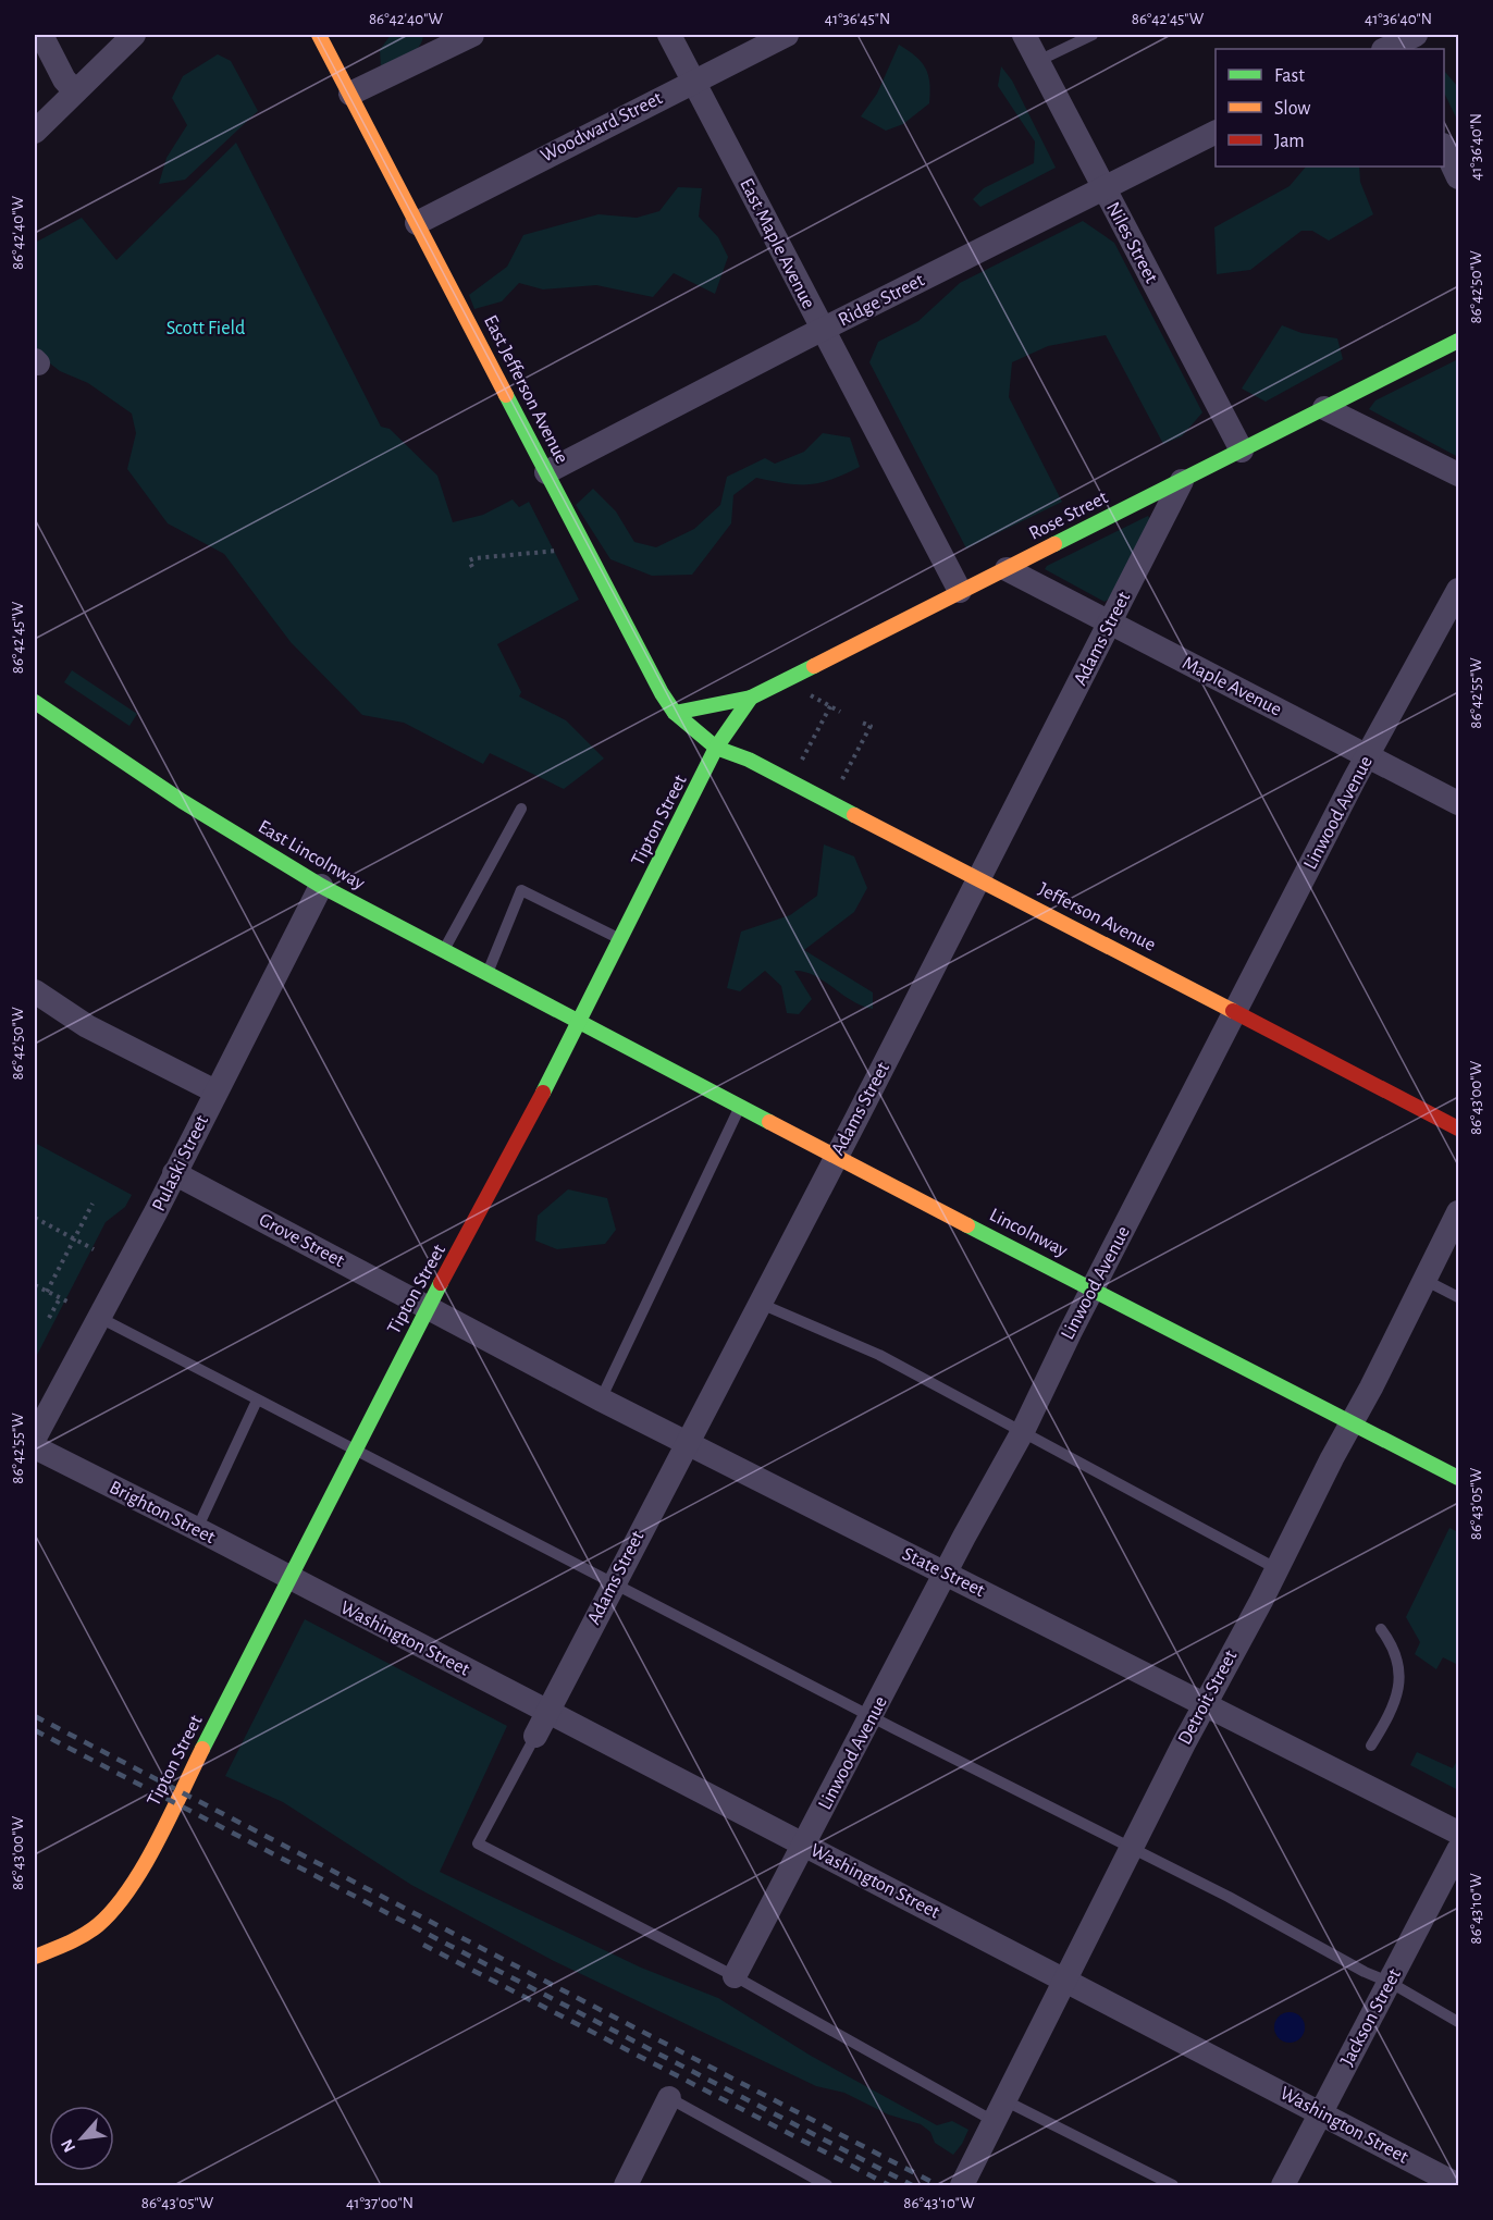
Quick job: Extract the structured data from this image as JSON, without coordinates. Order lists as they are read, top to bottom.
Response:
{
  "streets": {
    "street": [
      "Woodward Street",
      "Niles Street",
      "East Maple Avenue",
      "Ridge Street",
      "East Jefferson Avenue",
      "Rose Street",
      "Adams Street",
      "Maple Avenue",
      "Linwood Avenue",
      "Tipton Street",
      "East Lincolnway",
      "Jefferson Avenue",
      "Pulaski Street",
      "Lincolnway",
      "Grove Street",
      "Brighton Street",
      "State Street",
      "Washington Street",
      "Detroit Street",
      "Jackson Street"
    ]
  },
  "crossings": [
    ["Woodward Street", "East Maple Avenue"],
    ["Woodward Street", "East Jefferson Avenue"],
    ["Niles Street", "Ridge Street"],
    ["Niles Street", "Rose Street"],
    ["East Maple Avenue", "Ridge Street"],
    ["East Maple Avenue", "Rose Street"],
    ["Ridge Street", "East Jefferson Avenue"],
    ["East Jefferson Avenue", "Rose Street"],
    ["East Jefferson Avenue", "Tipton Street"],
    ["East Jefferson Avenue", "Jefferson Avenue"],
    ["Rose Street", "Adams Street"],
    ["Rose Street", "Maple Avenue"],
    ["Rose Street", "Tipton Street"],
    ["Rose Street", "Jefferson Avenue"],
    ["Adams Street", "Maple Avenue"],
    ["Adams Street", "Jefferson Avenue"],
    ["Adams Street", "Lincolnway"],
    ["Adams Street", "State Street"],
    ["Adams Street", "Washington Street"],
    ["Maple Avenue", "Linwood Avenue"],
    ["Linwood Avenue", "Jefferson Avenue"],
    ["Linwood Avenue", "Lincolnway"],
    ["Linwood Avenue", "State Street"],
    ["Linwood Avenue", "Washington Street"],
    ["Tipton Street", "East Lincolnway"],
    ["Tipton Street", "Jefferson Avenue"],
    ["Tipton Street", "Lincolnway"],
    ["Tipton Street", "Grove Street"],
    ["Tipton Street", "Brighton Street"],
    ["Tipton Street", "State Street"],
    ["Tipton Street", "Washington Street"],
    ["East Lincolnway", "Pulaski Street"],
    ["East Lincolnway", "Lincolnway"],
    ["Pulaski Street", "Grove Street"],
    ["Lincolnway", "Detroit Street"],
    ["Grove Street", "State Street"],
    ["Brighton Street", "Washington Street"],
    ["State Street", "Detroit Street"],
    ["Washington Street", "Detroit Street"],
    ["Washington Street", "Jackson Street"]
  ],
  "parks": ["Scott Field"],
  "legend": ["Fast", "Slow", "Jam"],
  "north": "bottom left",
  "coordinates": [
    "86°42'40\"W",
    "41°36'45\"N",
    "86°42'45\"W",
    "41°36'40\"N",
    "86°42'50\"W",
    "86°42'55\"W",
    "86°43'00\"W",
    "86°43'05\"W",
    "86°43'10\"W",
    "41°37'00\"N"
  ]
}
